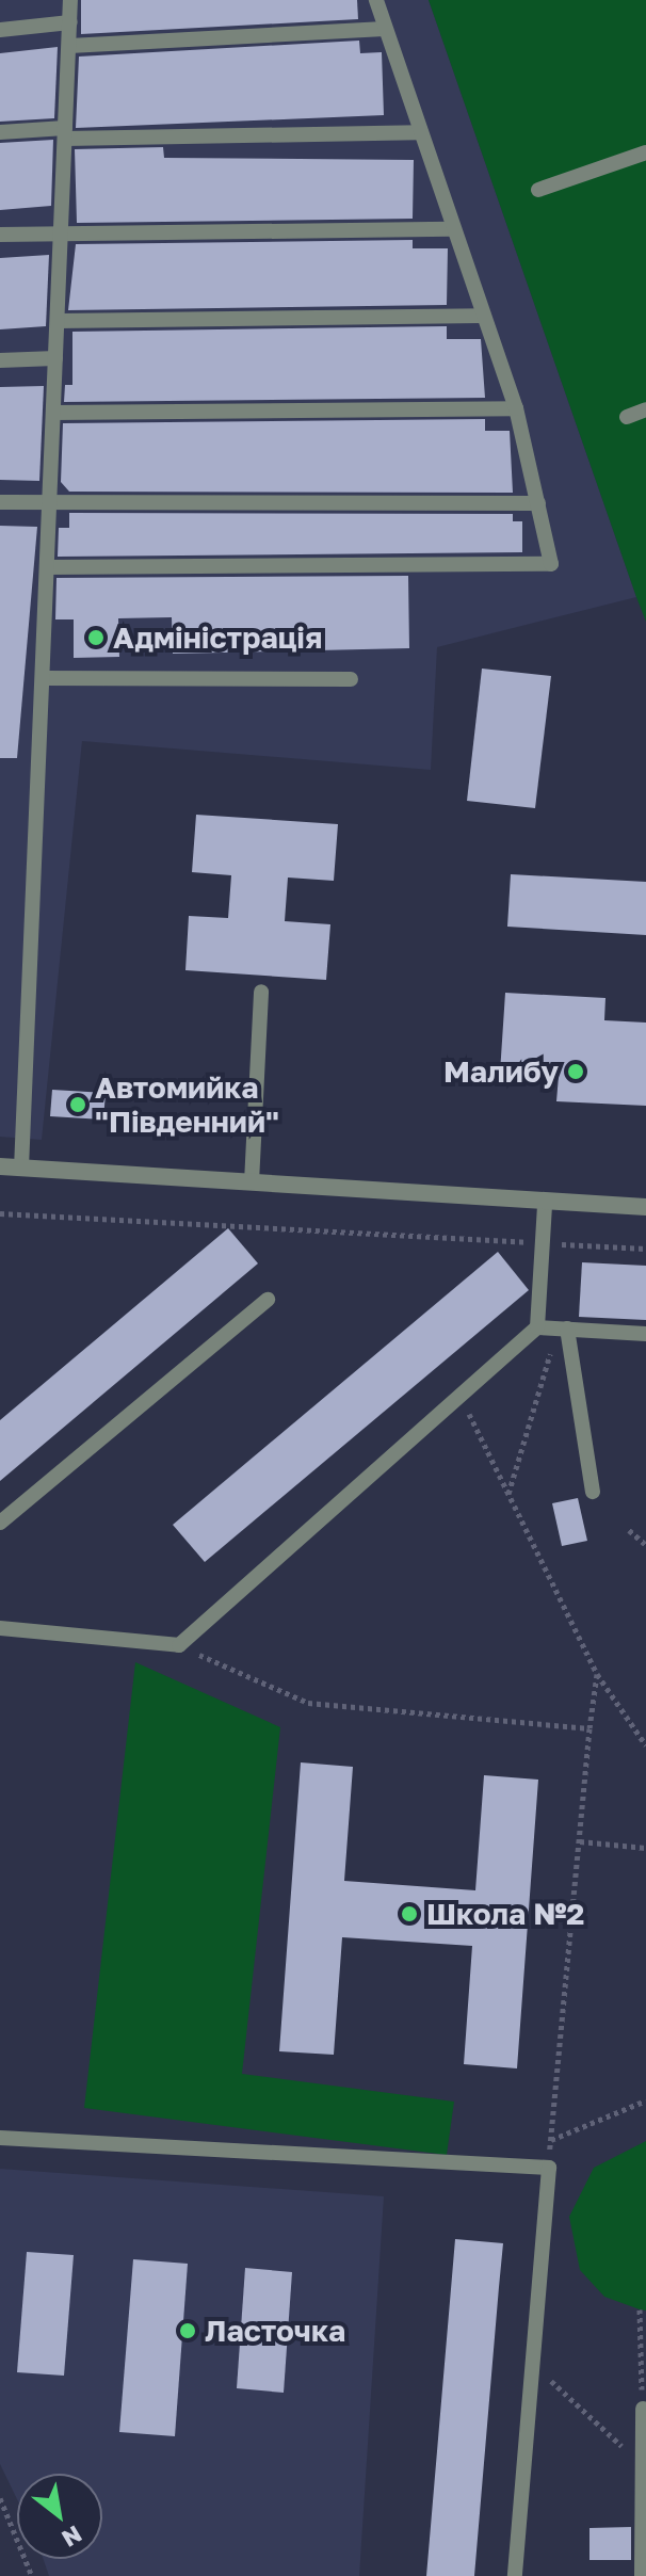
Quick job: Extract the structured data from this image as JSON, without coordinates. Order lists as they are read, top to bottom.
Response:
{
  "places": [
    "Адміністрація",
    "Малибу",
    "Автомийка \"Південний\"",
    "Школа №2",
    "Ласточка"
  ],
  "north": "bottom right"
}
